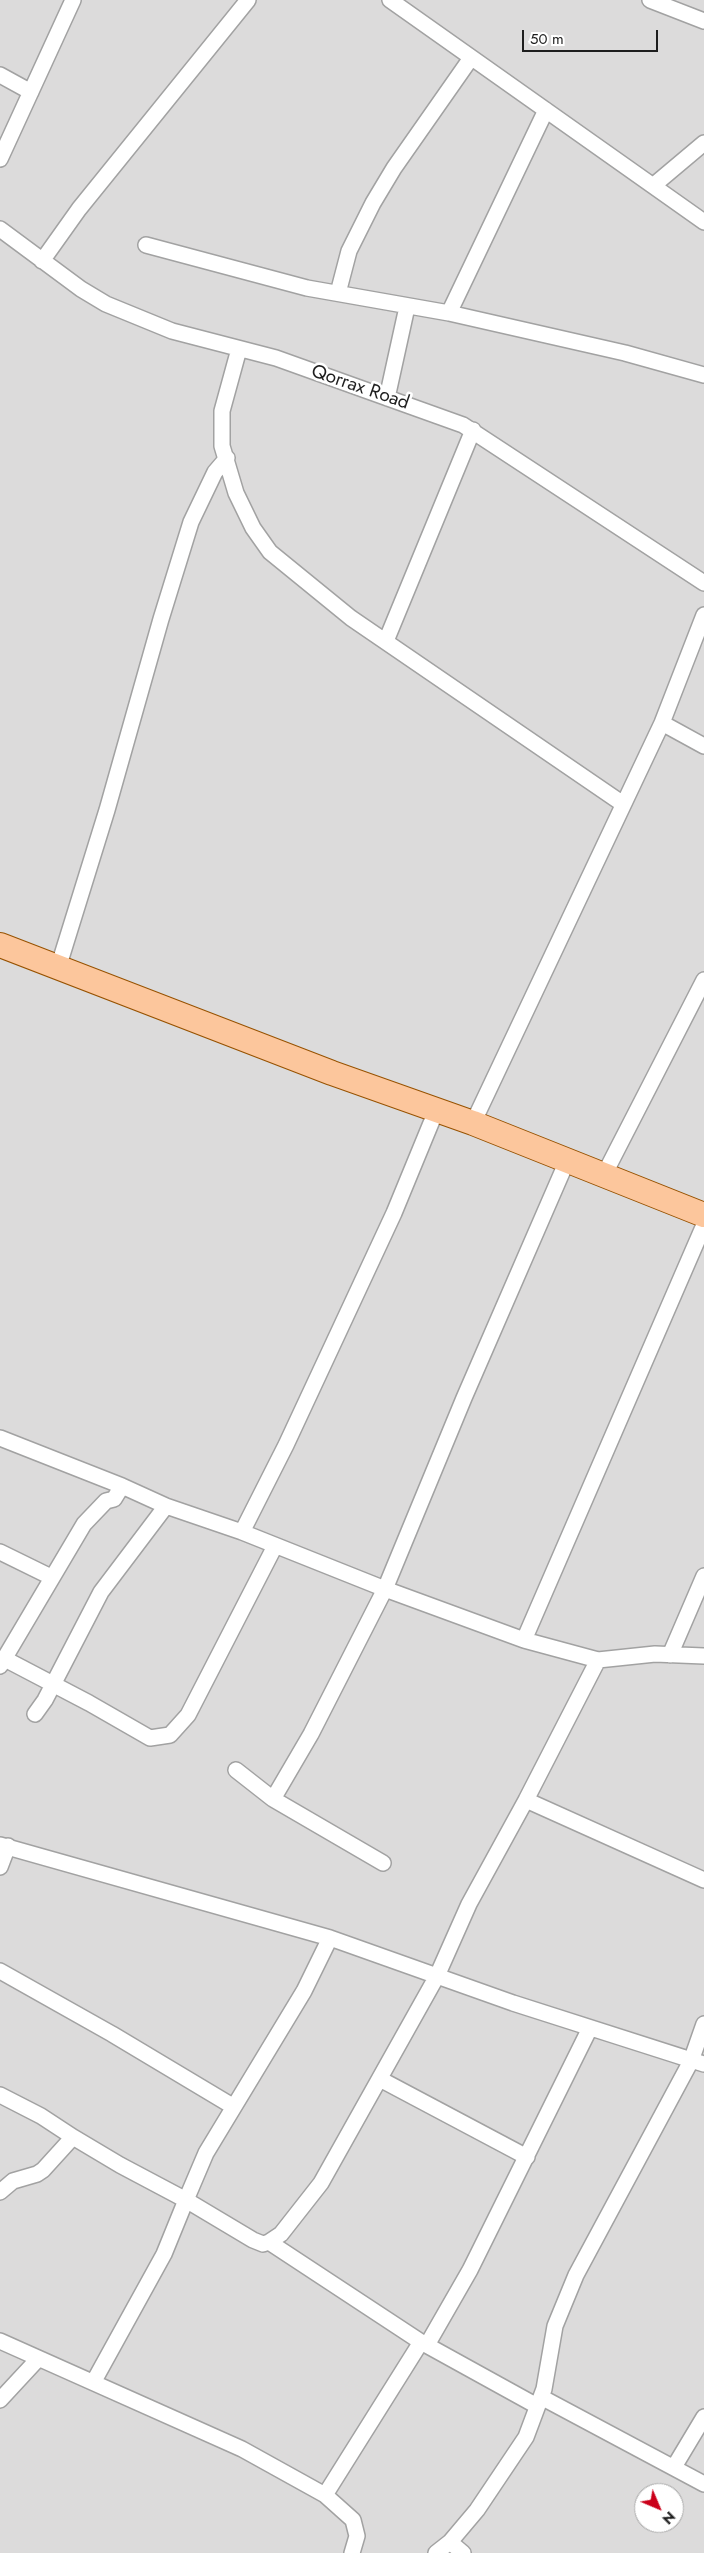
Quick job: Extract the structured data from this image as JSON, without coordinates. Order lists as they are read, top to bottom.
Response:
{
  "streets": {
    "street": ["Qorrax Road"]
  },
  "scale_bar": "50 m",
  "north": "bottom right"
}
